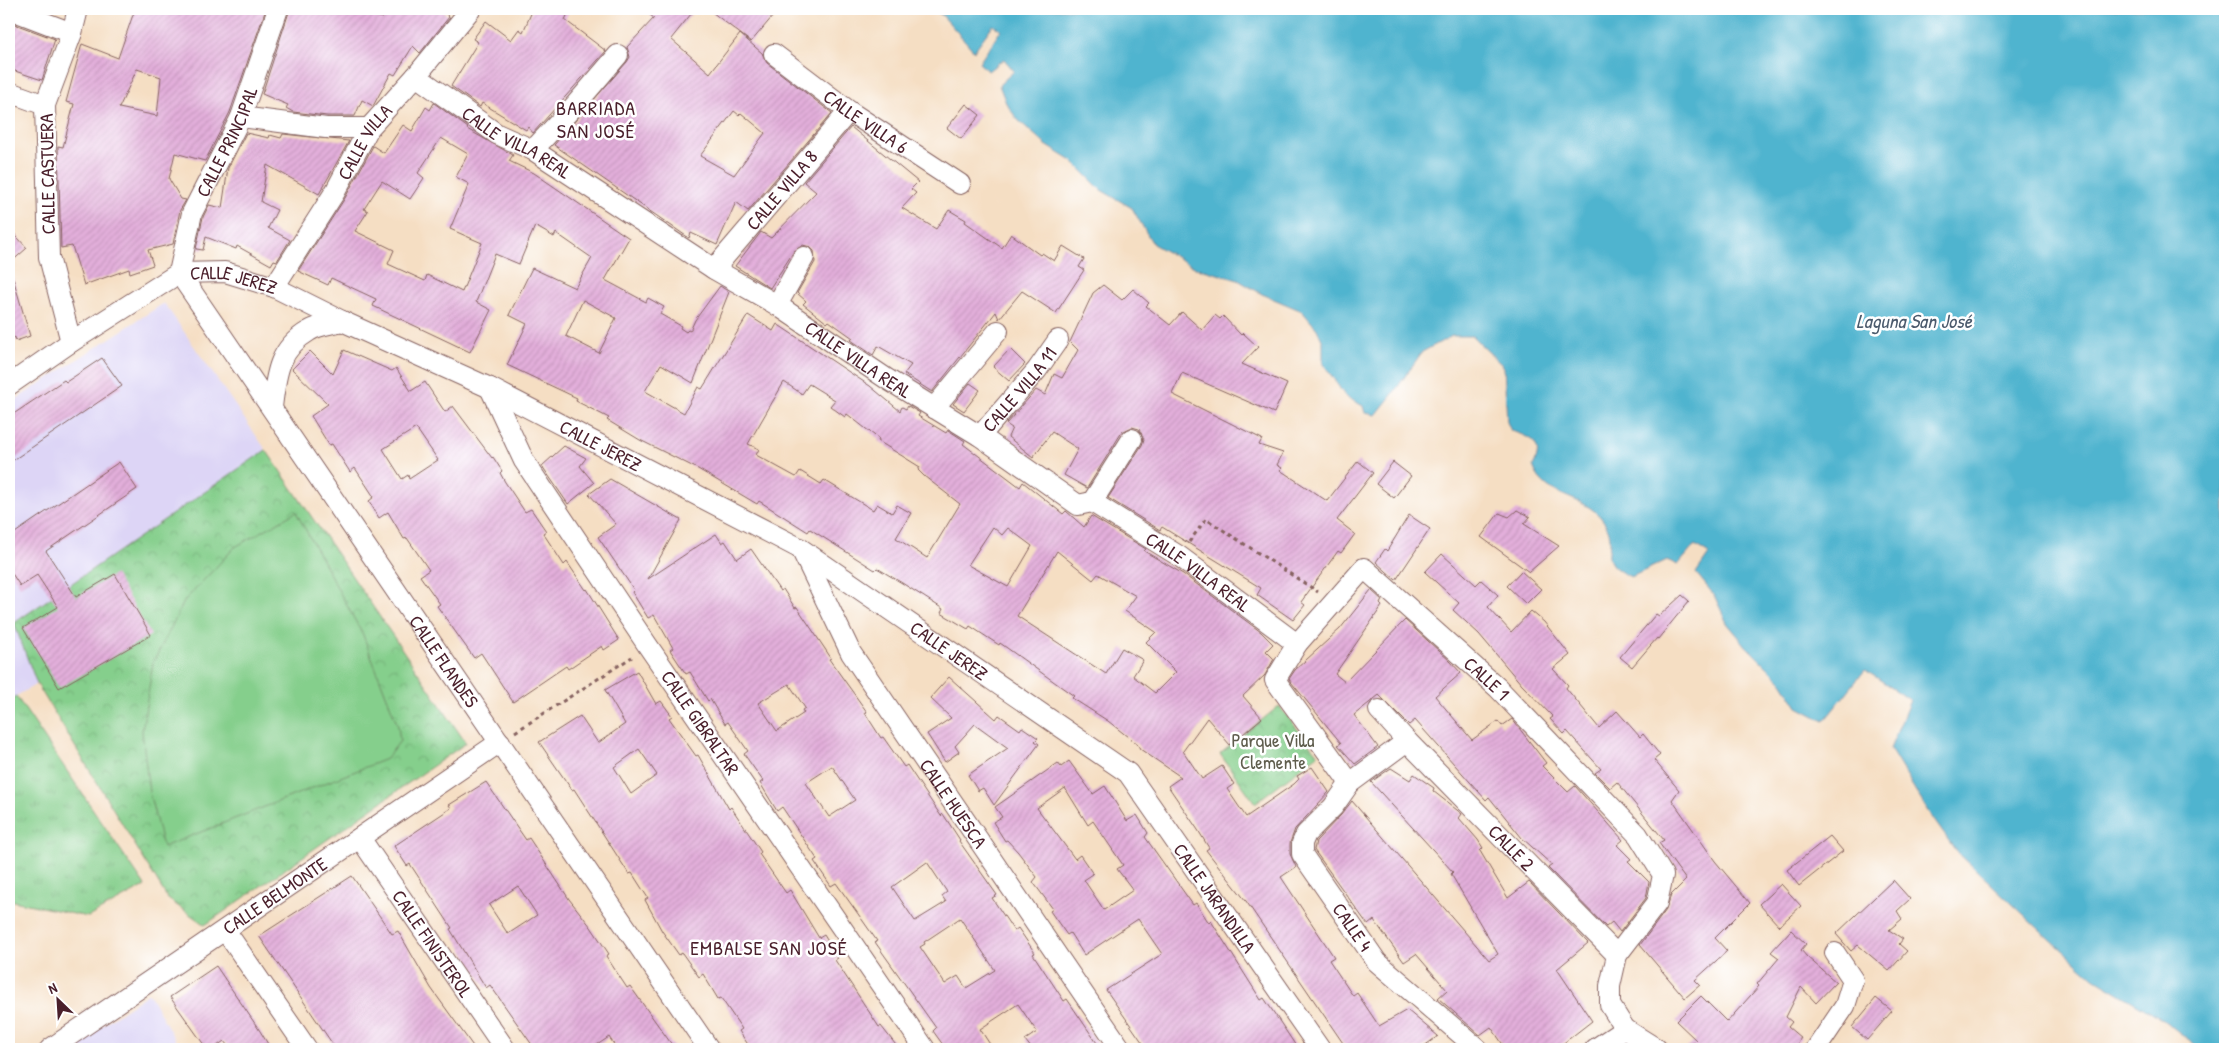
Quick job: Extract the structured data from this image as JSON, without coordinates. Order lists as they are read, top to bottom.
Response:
{
  "streets": {
    "street": [
      "CALLE VILLA 6",
      "CALLE PRINCIPAL",
      "CALLE VILLA",
      "CALLE VILLA REAL",
      "CALLE CASTUERA",
      "CALLE VILLA 8",
      "CALLE JEREZ",
      "CALLE VILLA 11",
      "CALLE FLANDES",
      "CALLE 1",
      "CALLE GIBRALTAR",
      "CALLE HUESCA",
      "CALLE 2",
      "CALLE BELMONTE",
      "CALLE JARANDILLA",
      "CALLE 4",
      "CALLE FINISTEROL"
    ]
  },
  "crossings": [
    ["CALLE VILLA 6", "CALLE VILLA 8"],
    ["CALLE PRINCIPAL", "CALLE JEREZ"],
    ["CALLE PRINCIPAL", "CALLE FLANDES"],
    ["CALLE VILLA", "CALLE VILLA REAL"],
    ["CALLE VILLA", "CALLE JEREZ"],
    ["CALLE VILLA REAL", "CALLE VILLA 8"],
    ["CALLE VILLA REAL", "CALLE VILLA 11"],
    ["CALLE VILLA REAL", "CALLE 1"],
    ["CALLE CASTUERA", "CALLE JEREZ"],
    ["CALLE JEREZ", "CALLE FLANDES"],
    ["CALLE JEREZ", "CALLE GIBRALTAR"],
    ["CALLE JEREZ", "CALLE HUESCA"],
    ["CALLE JEREZ", "CALLE JARANDILLA"],
    ["CALLE FLANDES", "CALLE BELMONTE"],
    ["CALLE 1", "CALLE 2"],
    ["CALLE 1", "CALLE 4"],
    ["CALLE BELMONTE", "CALLE FINISTEROL"]
  ],
  "districts": ["BARRIADA SAN JOSÉ", "EMBALSE SAN JOSÉ"],
  "water": ["Laguna San José"],
  "parks": ["Parque Villa Clemente"],
  "north": "top left"
}
